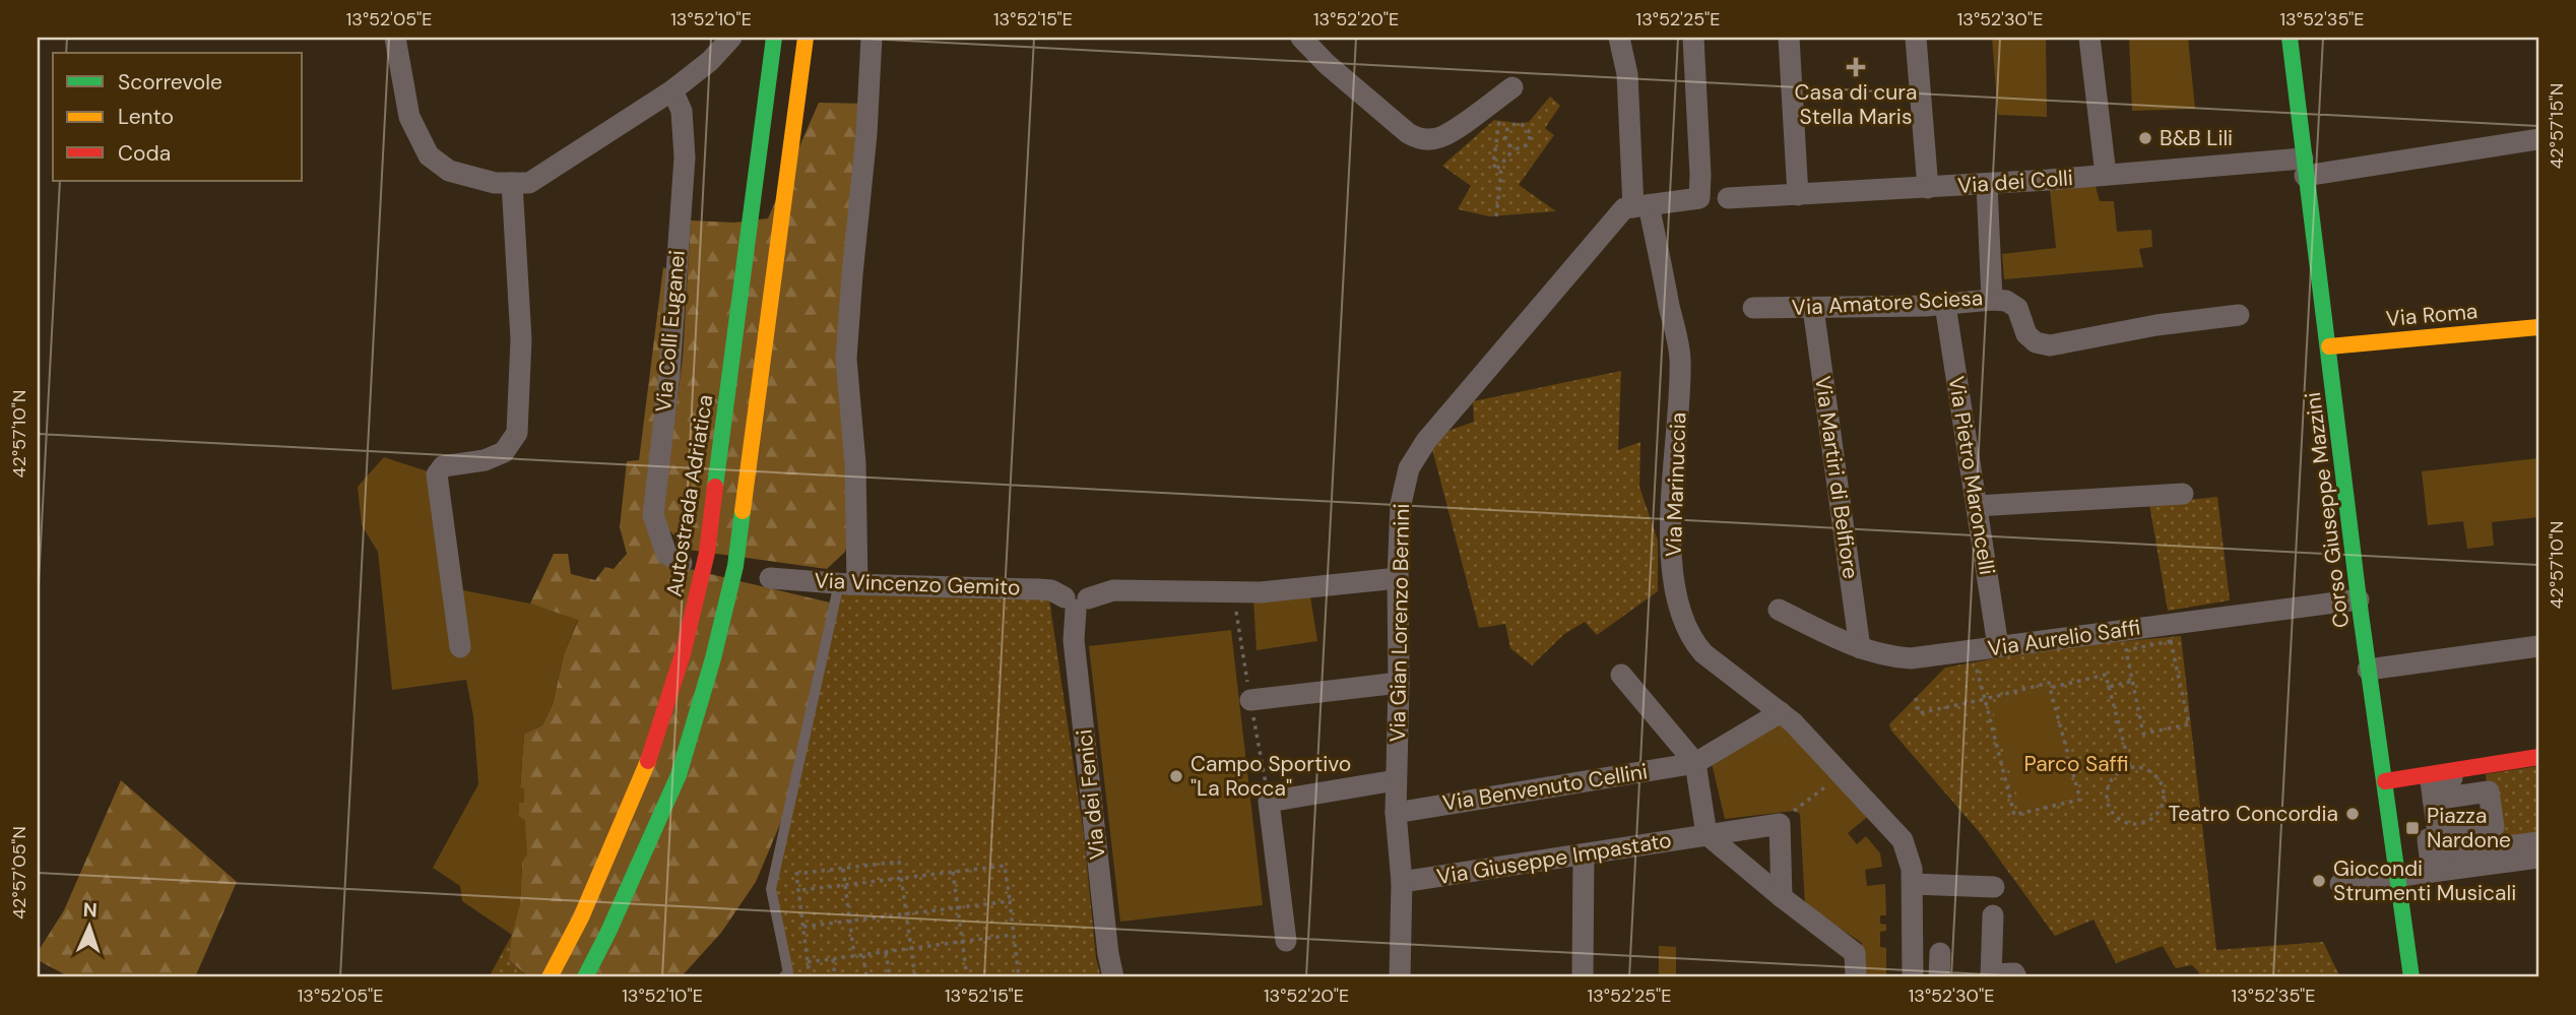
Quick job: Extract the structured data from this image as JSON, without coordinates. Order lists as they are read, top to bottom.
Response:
{
  "streets": {
    "main road": ["Via Roma", "Autostrada Adriatica", "Corso Giuseppe Mazzini"],
    "street": [
      "Via dei Colli",
      "Via Amatore Sciesa",
      "Via Colli Euganei",
      "Via Pietro Maroncelli",
      "Via Martiri di Belfiore",
      "Via Marinuccia",
      "Via Vincenzo Gemito",
      "Via Gian Lorenzo Bernini",
      "Via Aurelio Saffi",
      "Via Benvenuto Cellini",
      "Via dei Fenici",
      "Via Giuseppe Impastato"
    ]
  },
  "crossings": [
    ["Via dei Colli", "Via Amatore Sciesa"],
    ["Via dei Colli", "Corso Giuseppe Mazzini"],
    ["Via Amatore Sciesa", "Via Pietro Maroncelli"],
    ["Via Amatore Sciesa", "Via Martiri di Belfiore"],
    ["Via Roma", "Corso Giuseppe Mazzini"],
    ["Via Pietro Maroncelli", "Via Aurelio Saffi"],
    ["Via Martiri di Belfiore", "Via Aurelio Saffi"],
    ["Via Marinuccia", "Via Gian Lorenzo Bernini"],
    ["Via Marinuccia", "Via Benvenuto Cellini"],
    ["Corso Giuseppe Mazzini", "Via Aurelio Saffi"],
    ["Via Vincenzo Gemito", "Via dei Fenici"],
    ["Via Gian Lorenzo Bernini", "Via Benvenuto Cellini"],
    ["Via Gian Lorenzo Bernini", "Via Giuseppe Impastato"]
  ],
  "parks": ["Parco Saffi"],
  "places": {
    "health": ["Casa di cura Stella Maris"],
    "other": [
      "B&B Lili",
      "Campo Sportivo \"La Rocca\"",
      "Teatro Concordia",
      "Giocondi Strumenti Musicali"
    ],
    "transit": ["Piazza Nardone"]
  },
  "legend": ["Scorrevole", "Lento", "Coda"],
  "north": "top",
  "coordinates": [
    "13°52'05\"E",
    "13°52'10\"E",
    "13°52'15\"E",
    "13°52'20\"E",
    "13°52'25\"E",
    "13°52'30\"E",
    "13°52'35\"E",
    "42°57'15\"N",
    "42°57'10\"N",
    "42°57'05\"N"
  ]
}
